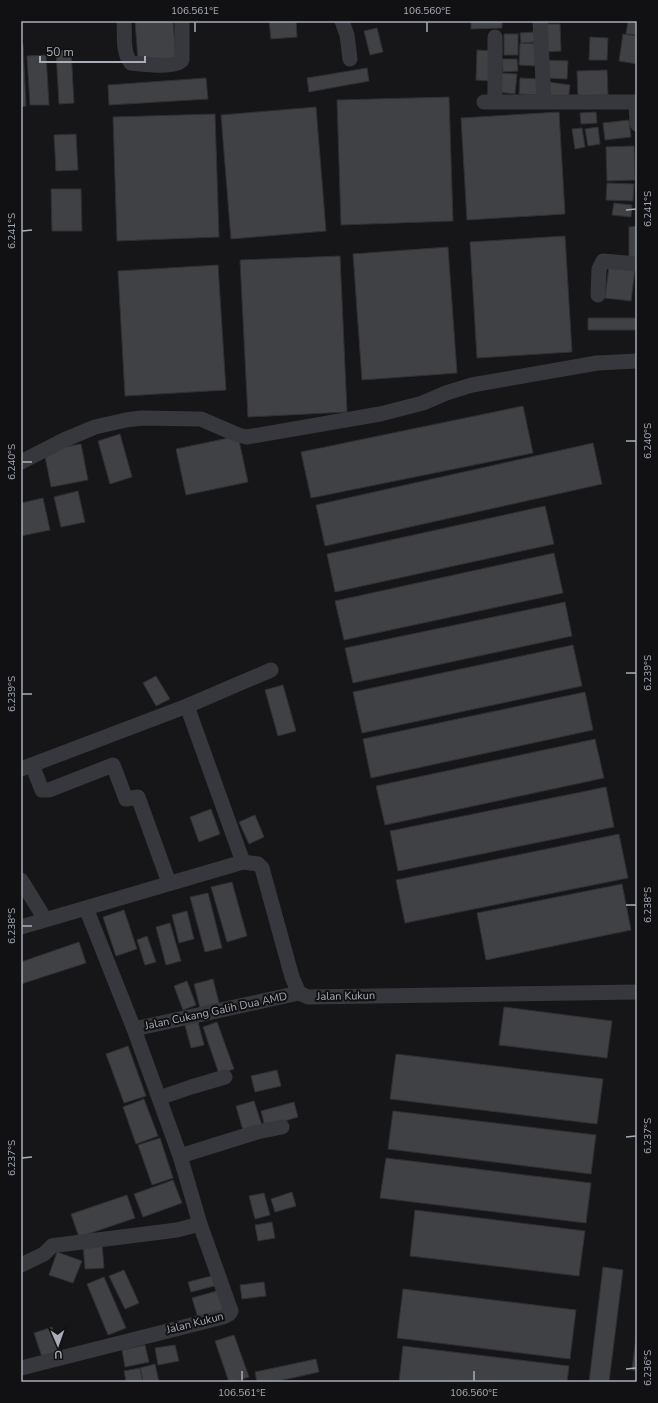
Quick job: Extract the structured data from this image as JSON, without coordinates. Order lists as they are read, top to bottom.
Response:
{
  "streets": {
    "street": ["Jalan Kukun", "Jalan Cukang Galih Dua AMD"]
  },
  "crossings": [
    ["Jalan Kukun", "Jalan Cukang Galih Dua AMD"]
  ],
  "scale_bar": "50 m",
  "north": "bottom",
  "coordinates": [
    "106.561°E",
    "106.560°E",
    "6.241°S",
    "6.240°S",
    "6.239°S",
    "6.238°S",
    "6.237°S",
    "6.236°S"
  ]
}
